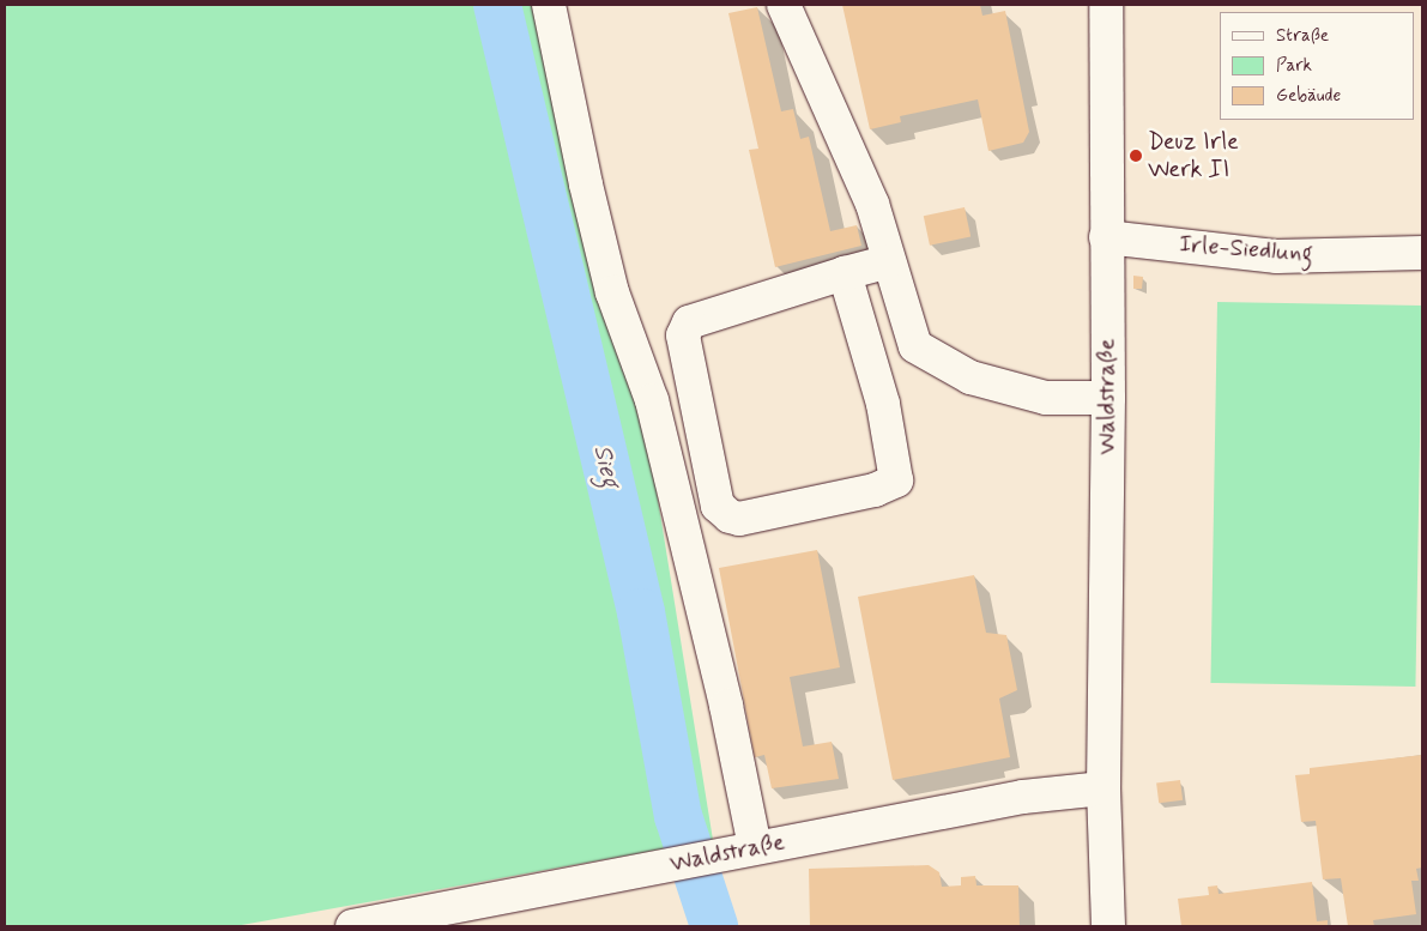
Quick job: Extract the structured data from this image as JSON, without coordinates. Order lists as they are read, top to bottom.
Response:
{
  "streets": {
    "street": ["Irle-Siedlung", "Waldstraße"]
  },
  "crossings": [
    ["Irle-Siedlung", "Waldstraße"]
  ],
  "water": ["Sieg"],
  "places": ["Deuz Irle Werk II"],
  "legend": ["Straße", "Park", "Gebäude"]
}
